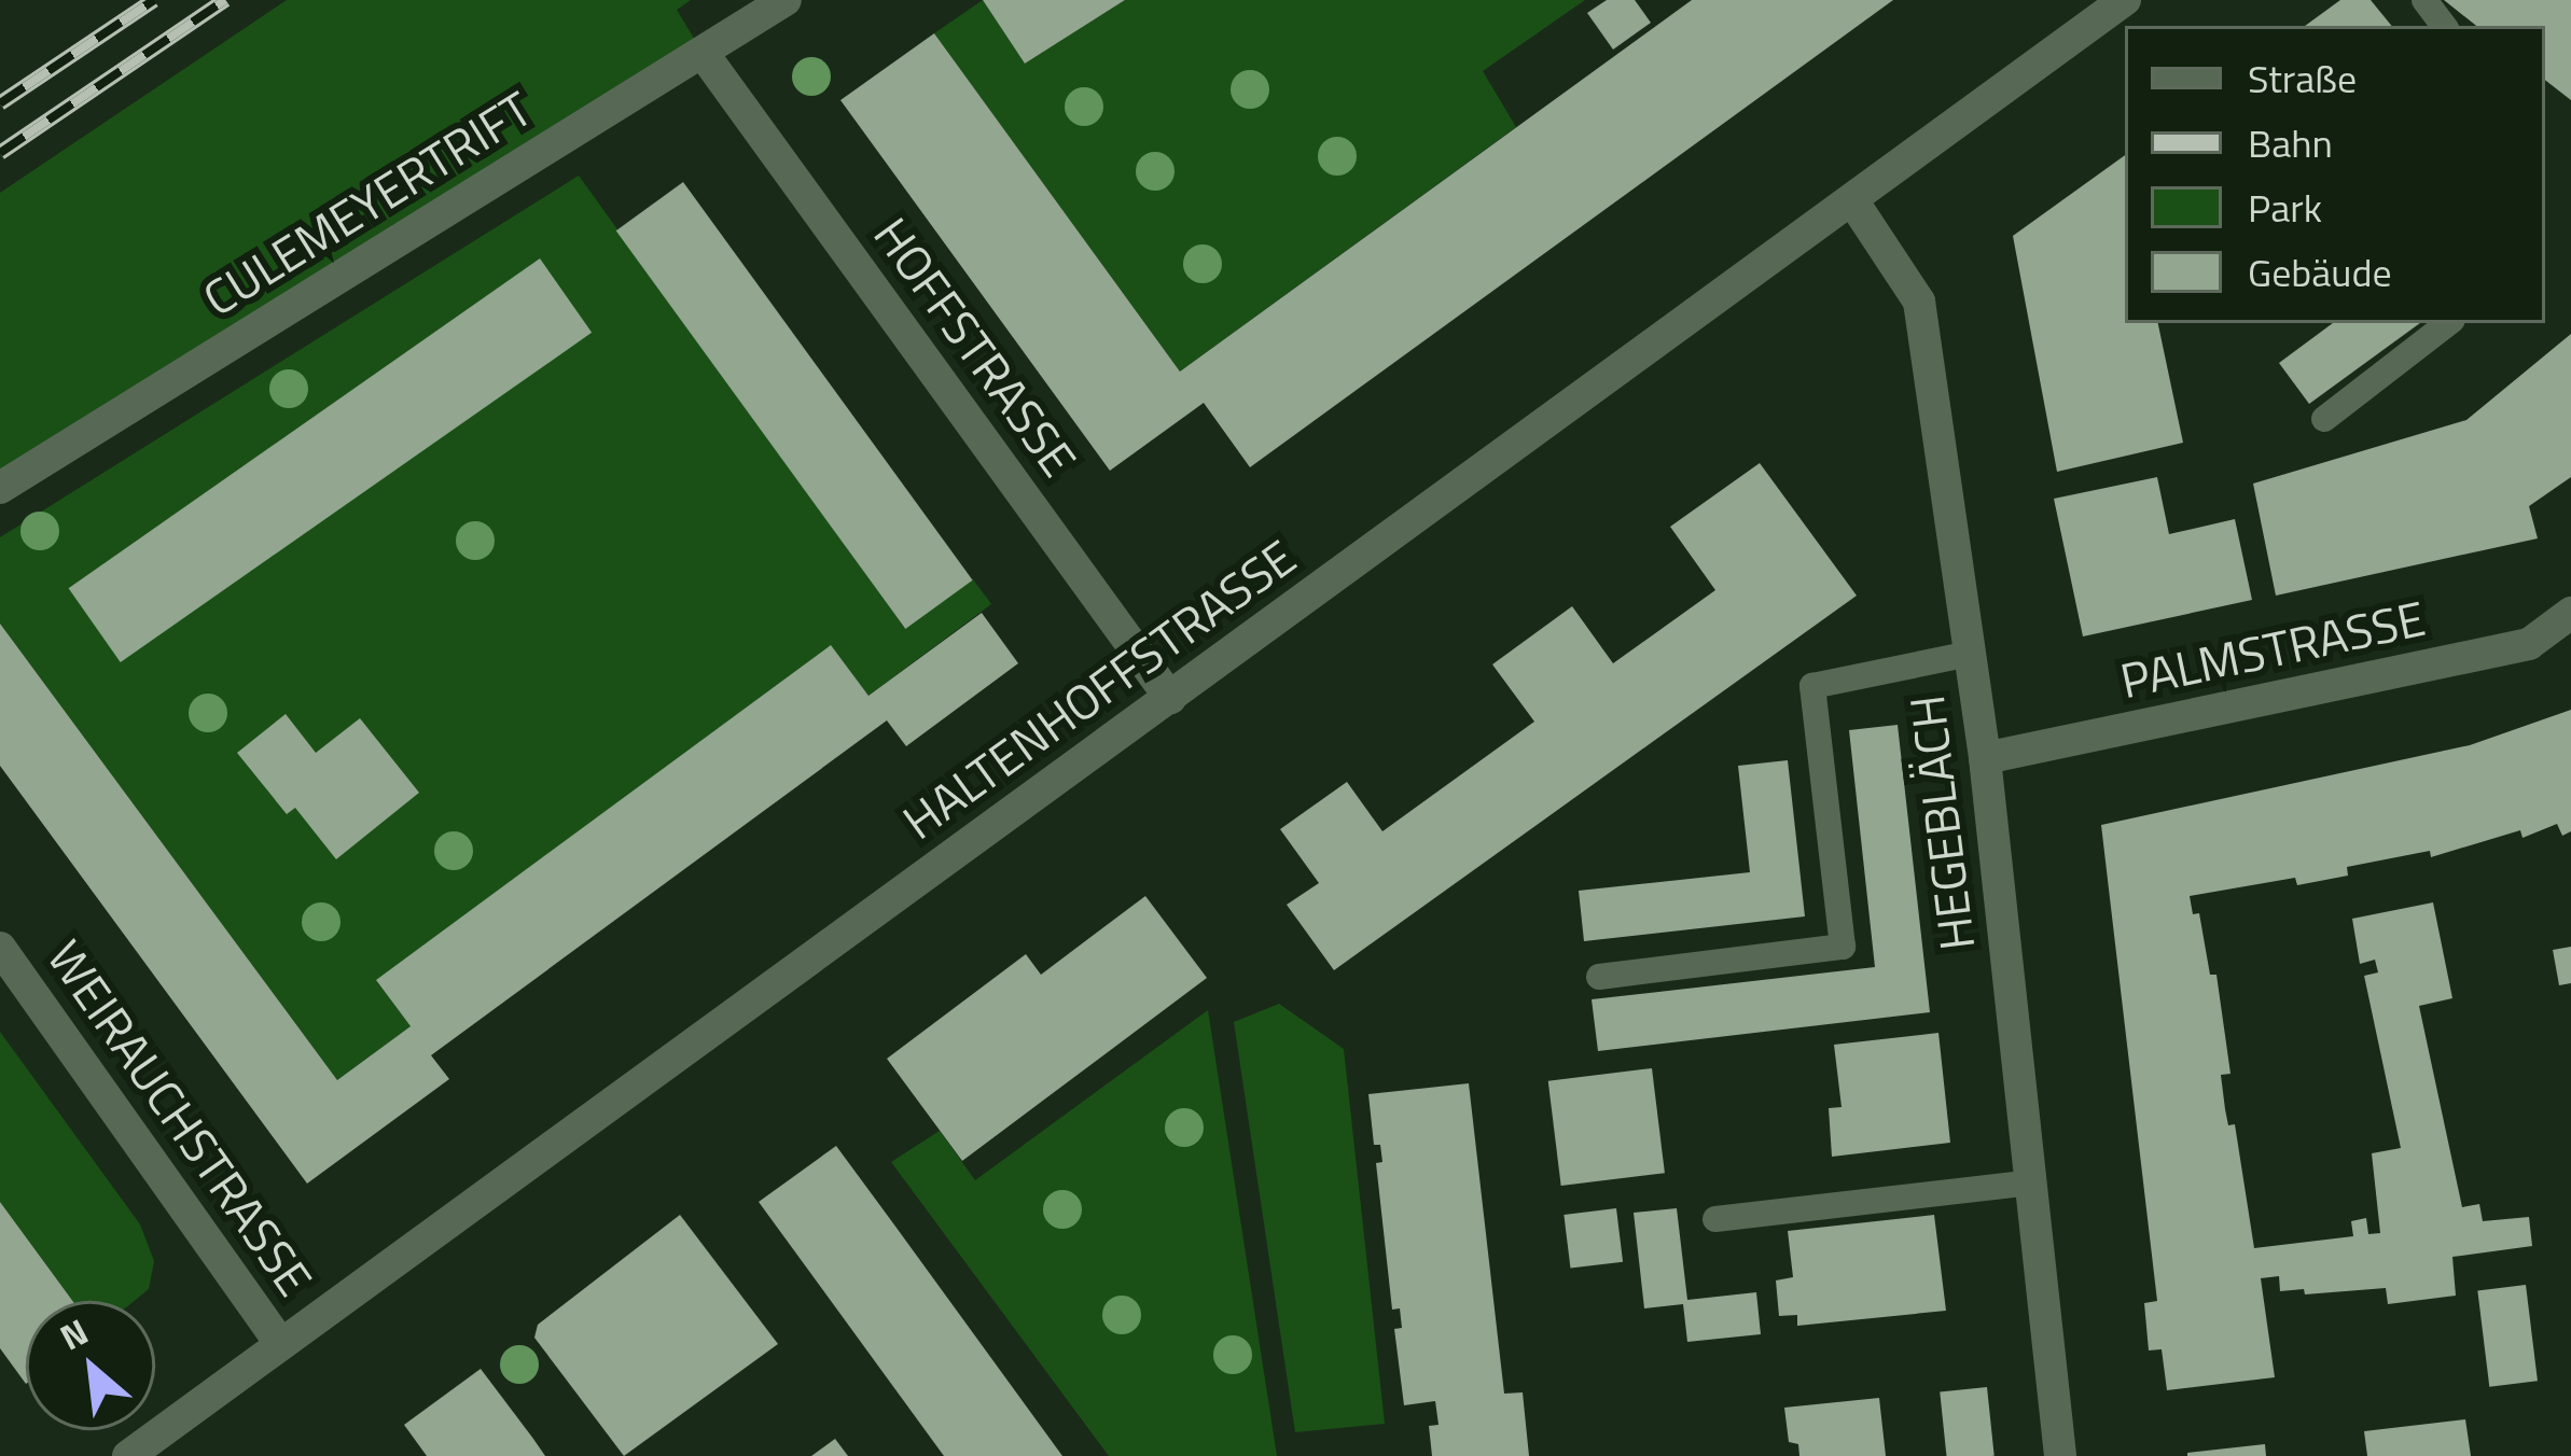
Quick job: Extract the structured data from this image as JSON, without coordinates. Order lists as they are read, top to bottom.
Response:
{
  "streets": {
    "street": [
      "CULEMEYERTRIFT",
      "HOFFSTRASSE",
      "PALMSTRASSE",
      "HALTENHOFFSTRASSE",
      "HEGEBLÄCH",
      "WEIRAUCHSTRASSE"
    ]
  },
  "crossings": [
    ["CULEMEYERTRIFT", "HOFFSTRASSE"],
    ["HOFFSTRASSE", "HALTENHOFFSTRASSE"],
    ["PALMSTRASSE", "HEGEBLÄCH"],
    ["HALTENHOFFSTRASSE", "HEGEBLÄCH"],
    ["HALTENHOFFSTRASSE", "WEIRAUCHSTRASSE"]
  ],
  "legend": [
    "Straße",
    "Bahn",
    "Park",
    "Gebäude"
  ],
  "north": "top left"
}
